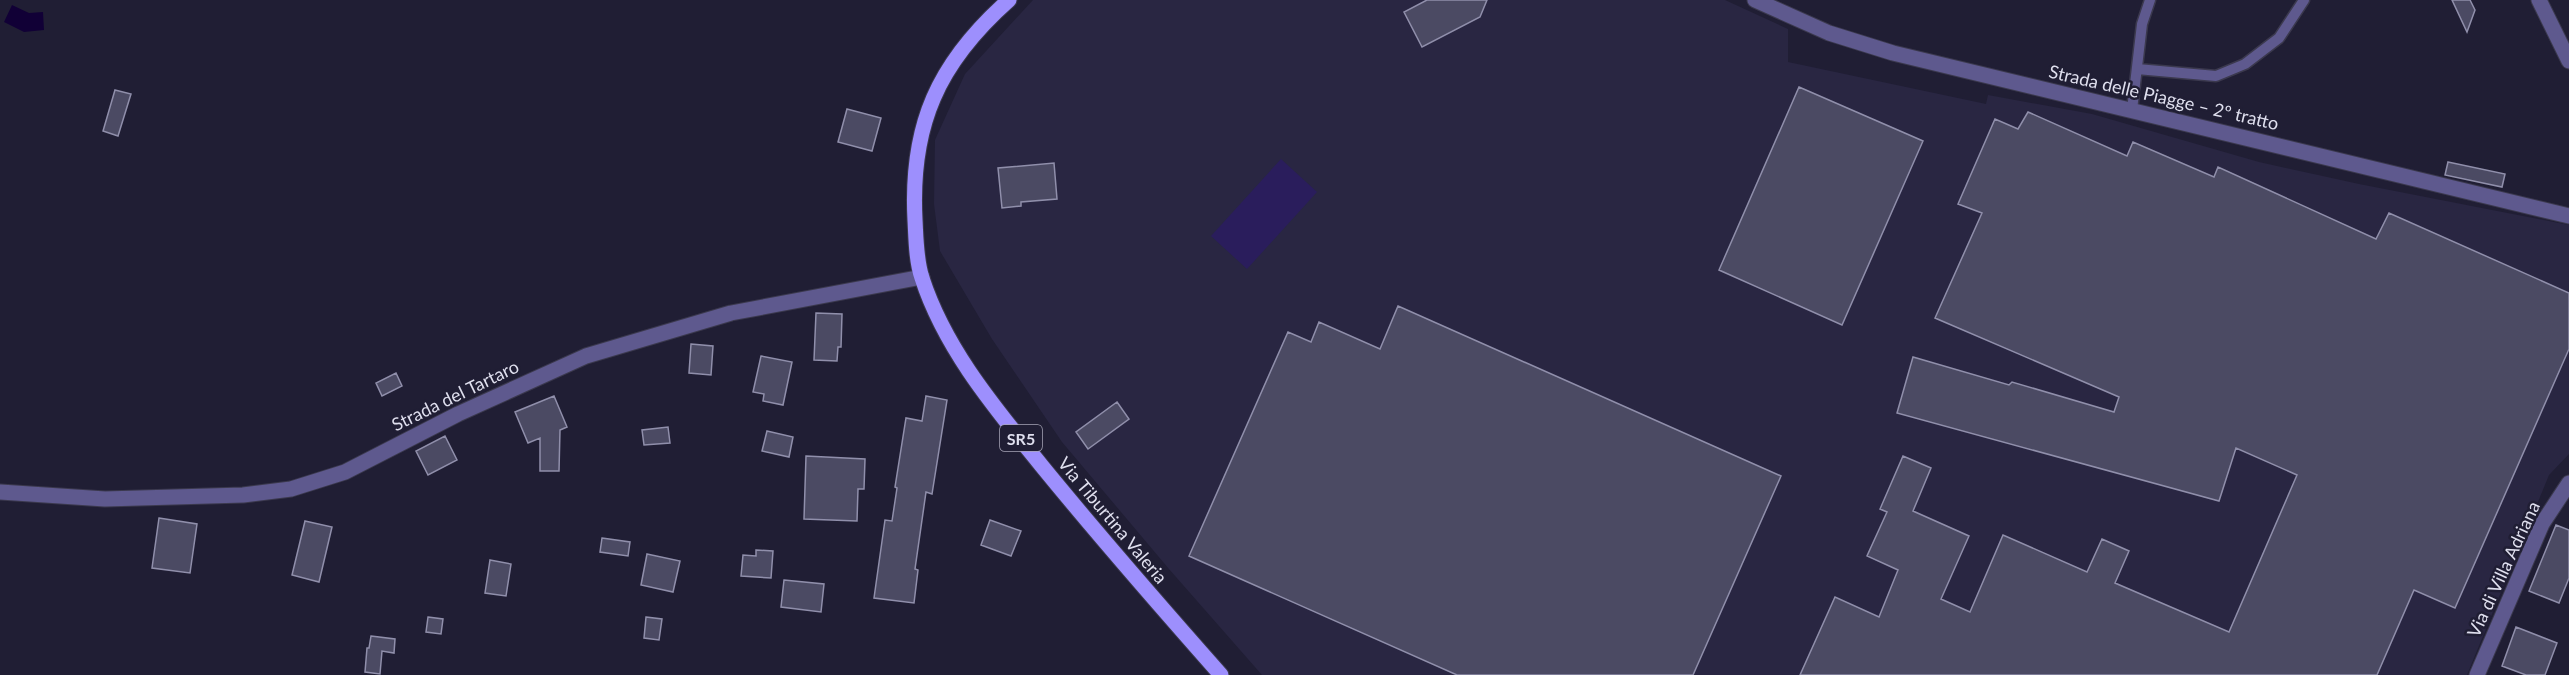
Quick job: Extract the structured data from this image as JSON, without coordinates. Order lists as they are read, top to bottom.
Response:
{
  "streets": {
    "main road": ["SR5", "Via Tiburtina Valeria"],
    "street": ["Strada delle Piagge – 2º tratto", "Strada del Tartaro", "Via di Villa Adriana"]
  },
  "crossings": [
    ["Strada del Tartaro", "Via Tiburtina Valeria"]
  ]
}
